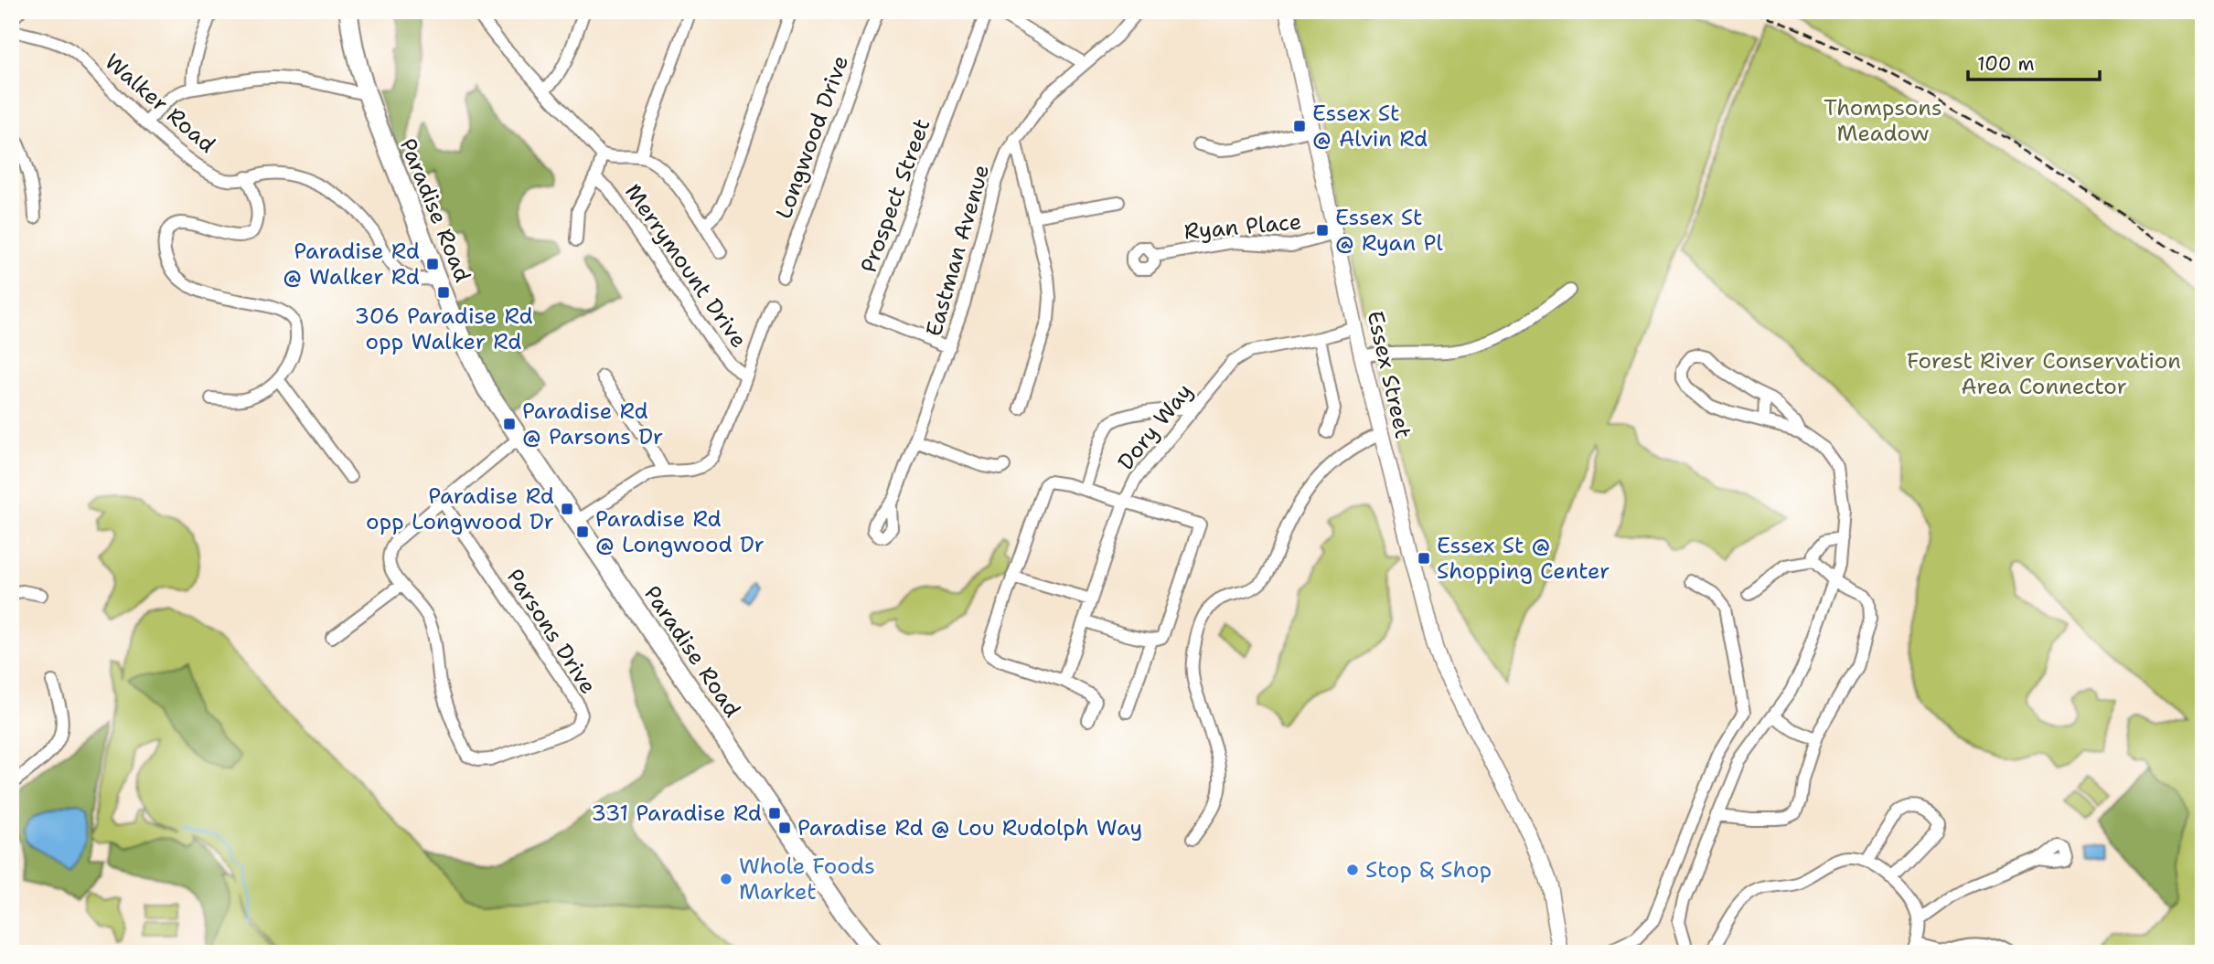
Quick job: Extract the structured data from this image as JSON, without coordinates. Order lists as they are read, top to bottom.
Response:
{
  "streets": {
    "highway": ["Paradise Road"],
    "main road": ["Essex Street"],
    "street": [
      "Walker Road",
      "Longwood Drive",
      "Prospect Street",
      "Ryan Place",
      "Eastman Avenue",
      "Merrymount Drive",
      "Dory Way",
      "Parsons Drive"
    ]
  },
  "crossings": [
    ["Walker Road", "Paradise Road"],
    ["Prospect Street", "Eastman Avenue"],
    ["Paradise Road", "Parsons Drive"],
    ["Ryan Place", "Essex Street"],
    ["Essex Street", "Dory Way"]
  ],
  "parks": ["Thompsons Meadow", "Forest River Conservation Area Connector"],
  "places": {
    "transit": [
      "Essex St @ Alvin Rd",
      "Essex St @ Ryan Pl",
      "Paradise Rd @ Walker Rd",
      "306 Paradise Rd opp Walker Rd",
      "Paradise Rd @ Parsons Dr",
      "Paradise Rd opp Longwood Dr",
      "Paradise Rd @ Longwood Dr",
      "Essex St @ Shopping Center",
      "331 Paradise Rd",
      "Paradise Rd @ Lou Rudolph Way"
    ],
    "other": ["Stop & Shop", "Whole Foods Market"]
  },
  "scale_bar": "100 m"
}
